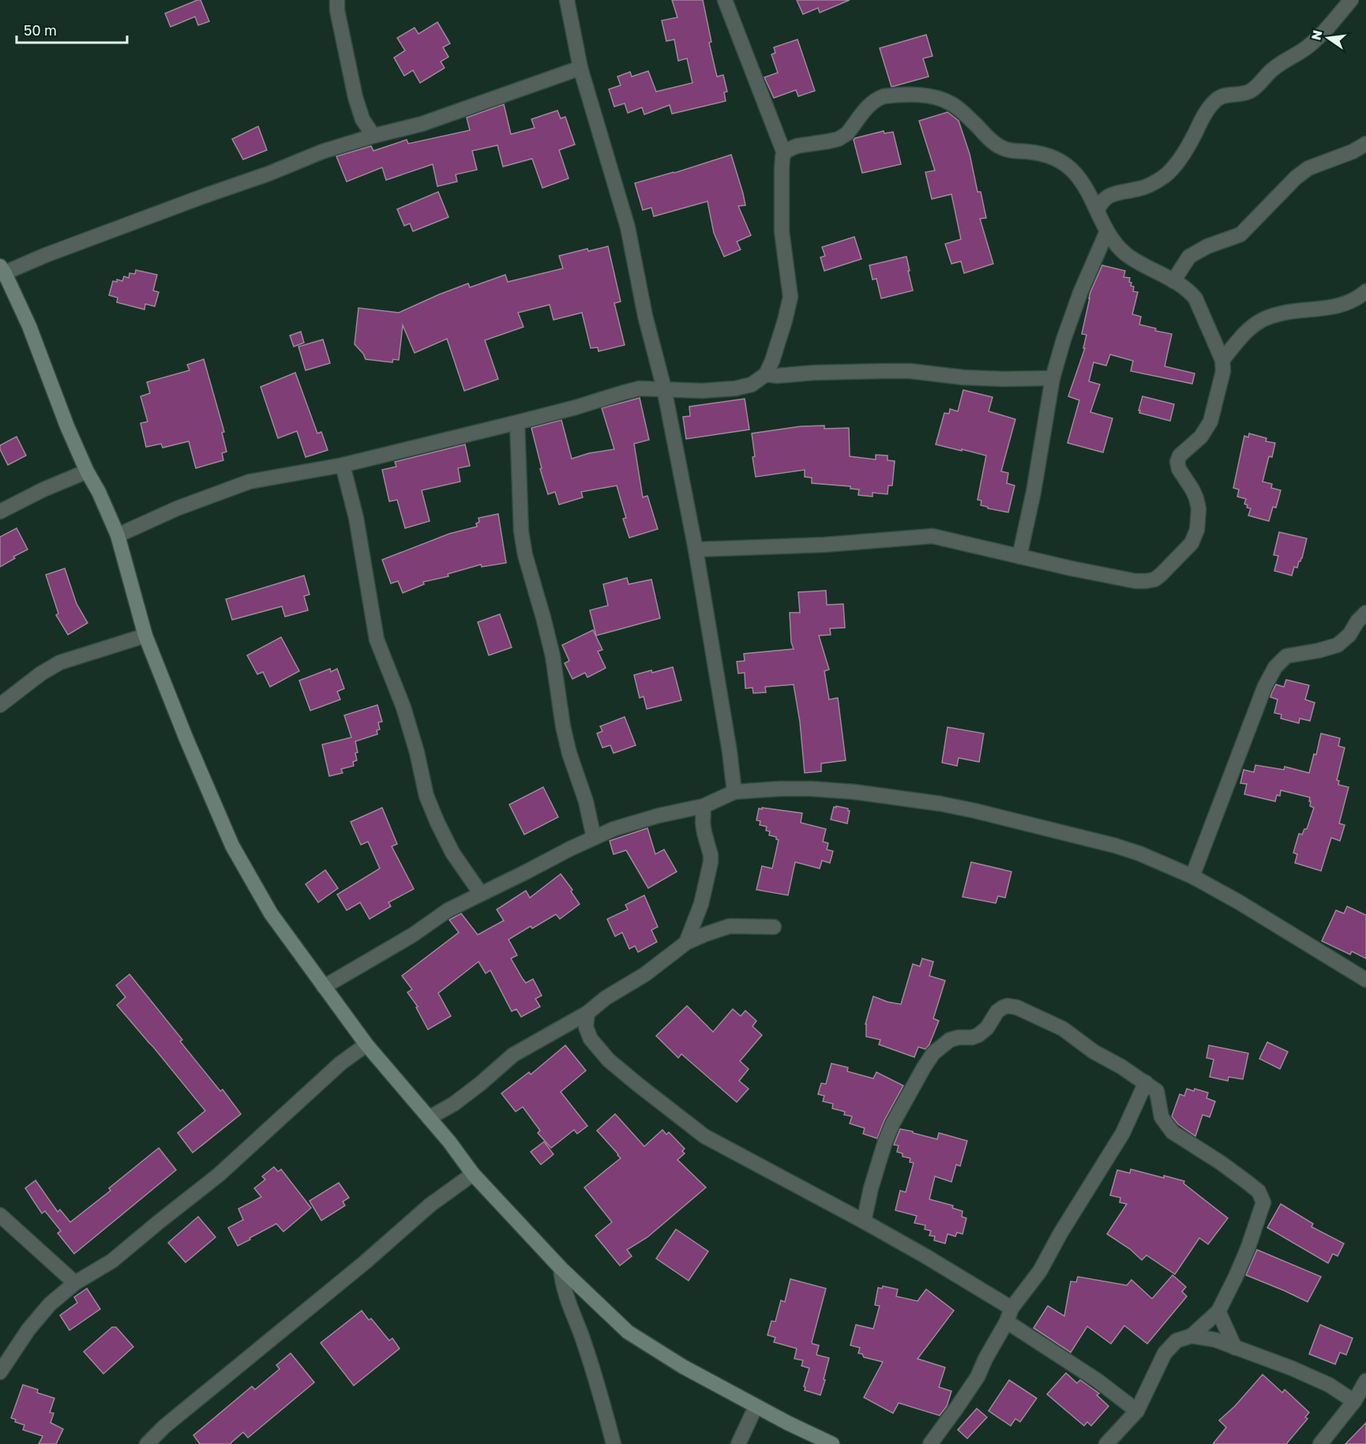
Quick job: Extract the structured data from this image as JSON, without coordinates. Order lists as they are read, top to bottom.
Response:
{
  "scale_bar": "50 m",
  "north": "left"
}
